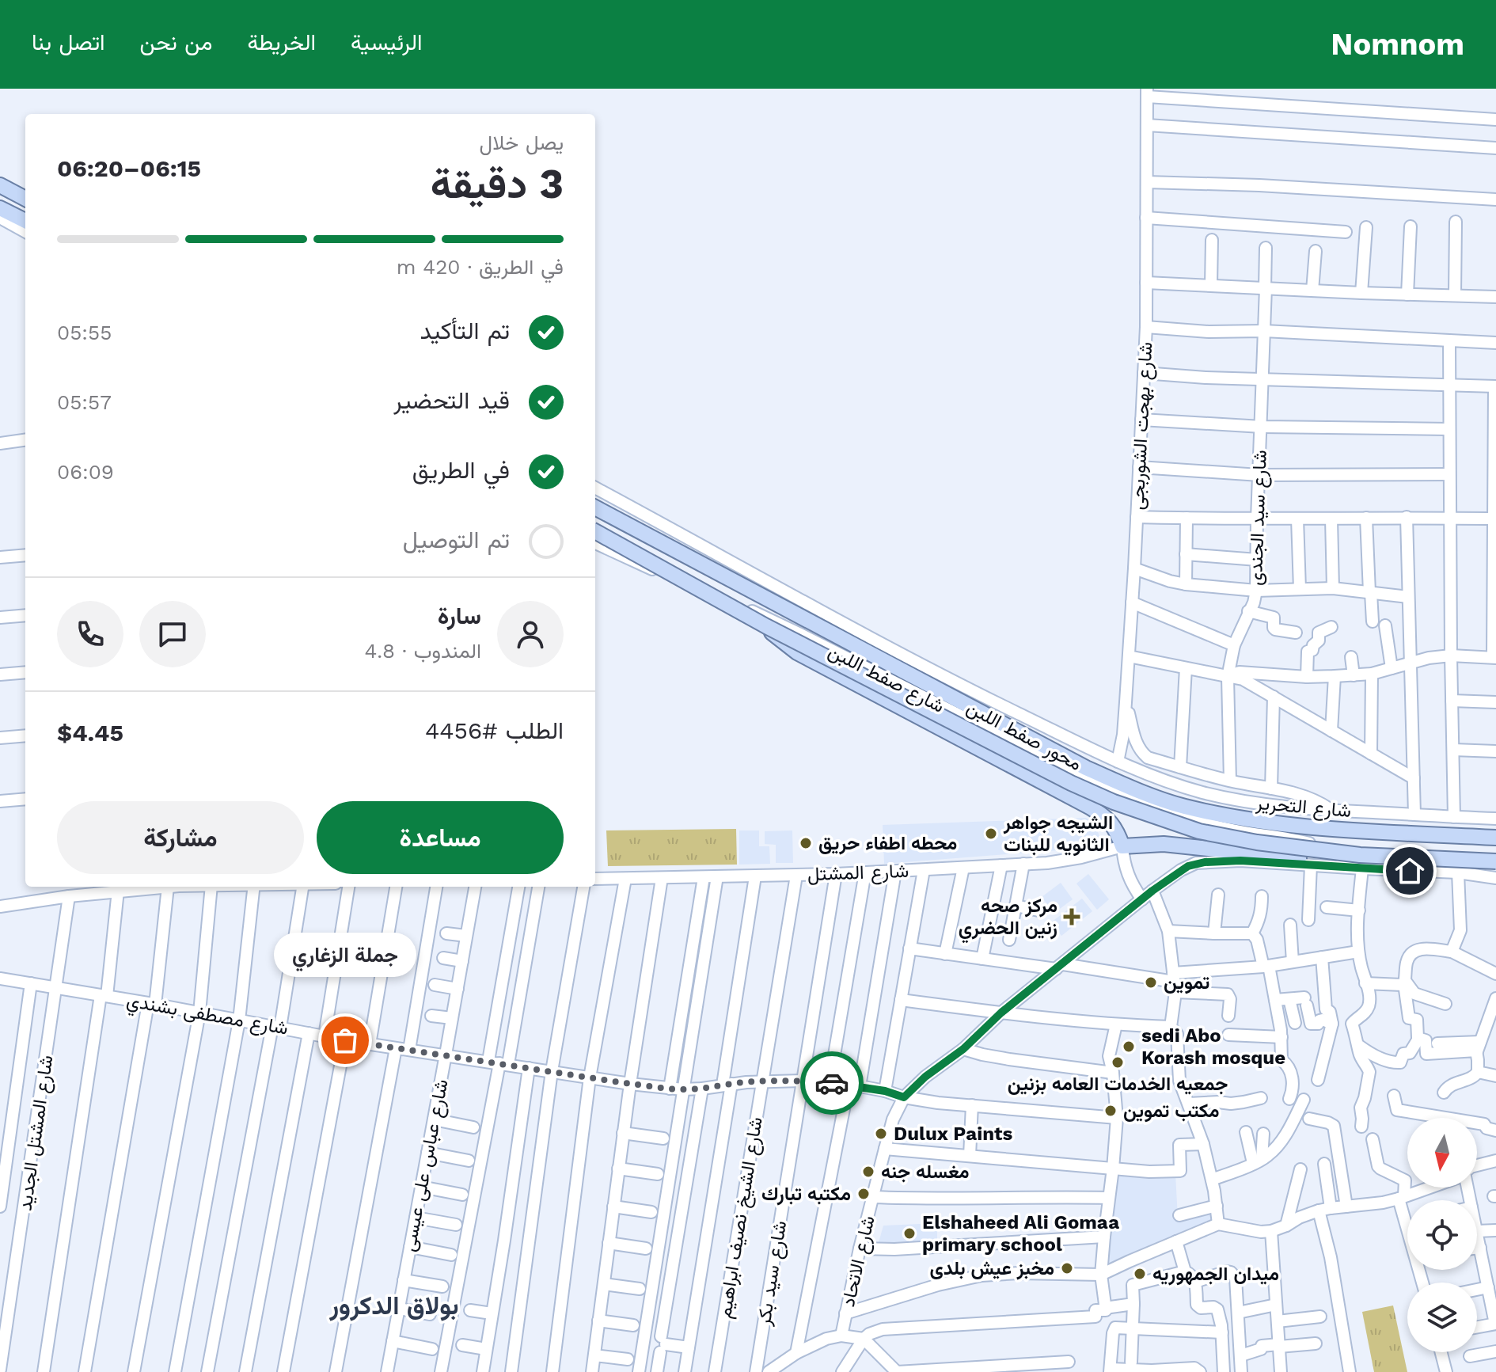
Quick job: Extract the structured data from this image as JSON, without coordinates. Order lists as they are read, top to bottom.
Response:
{
  "streets": {
    "main road": ["محور صفط اللبن"],
    "street": [
      "شارع بهجت الشوربجى",
      "شارع سيد الجندى",
      "شارع صفط اللبن",
      "شارع التحرير",
      "شارع المشتل",
      "شارع مصطفى بشندي",
      "شارع المشتل الجديد",
      "شارع عباس على عيسى",
      "شارع الشيخ نصيف ابراهيم",
      "شارع الاتحاد",
      "شارع سيد بكر"
    ]
  },
  "crossings": [
    ["شارع بهجت الشوربجى", "شارع التحرير"],
    ["شارع المشتل", "شارع الشيخ نصيف ابراهيم"],
    ["شارع المشتل", "شارع سيد بكر"],
    ["شارع مصطفى بشندي", "شارع المشتل الجديد"],
    ["شارع مصطفى بشندي", "شارع عباس على عيسى"],
    ["شارع مصطفى بشندي", "شارع الشيخ نصيف ابراهيم"],
    ["شارع مصطفى بشندي", "شارع الاتحاد"],
    ["شارع مصطفى بشندي", "شارع سيد بكر"]
  ],
  "districts": ["بولاق الدكرور"],
  "places": {
    "other": [
      "الشيجه جواهر الثانويه للبنات",
      "محطه اطفاء حريق",
      "تموين",
      "جملة الزغاري",
      "sedi Abo Korash mosque",
      "جمعيه الخدمات العامه بزنين",
      "مكتب تموين",
      "Dulux Paints",
      "مغسله جنه",
      "مكتبه تبارك",
      "Elshaheed Ali Gomaa primary school",
      "مخبز عيش بلدى",
      "ميدان الجمهوريه"
    ],
    "health": ["مركز صحه زنين الحضري"]
  },
  "north": "bottom",
  "page": {
    "header": "Nomnom",
    "nav": [
      "الرئيسية",
      "الخريطة",
      "من نحن",
      "اتصل بنا"
    ],
    "heading": ["3 دقيقة", "يصل خلال", "06:15–06:20"],
    "panel": [
      "سارة",
      "المندوب · 4.8",
      "الطلب #4456",
      "$4.45"
    ],
    "bar": "في الطريق · 420 m",
    "list": [
      ["تم التأكيد", "05:55"],
      ["قيد التحضير", "05:57"],
      ["في الطريق", "06:09"],
      "تم التوصيل"
    ],
    "buttons": ["مساعدة", "مشاركة"],
    "bubble": "جملة الزغاري"
  }
}
